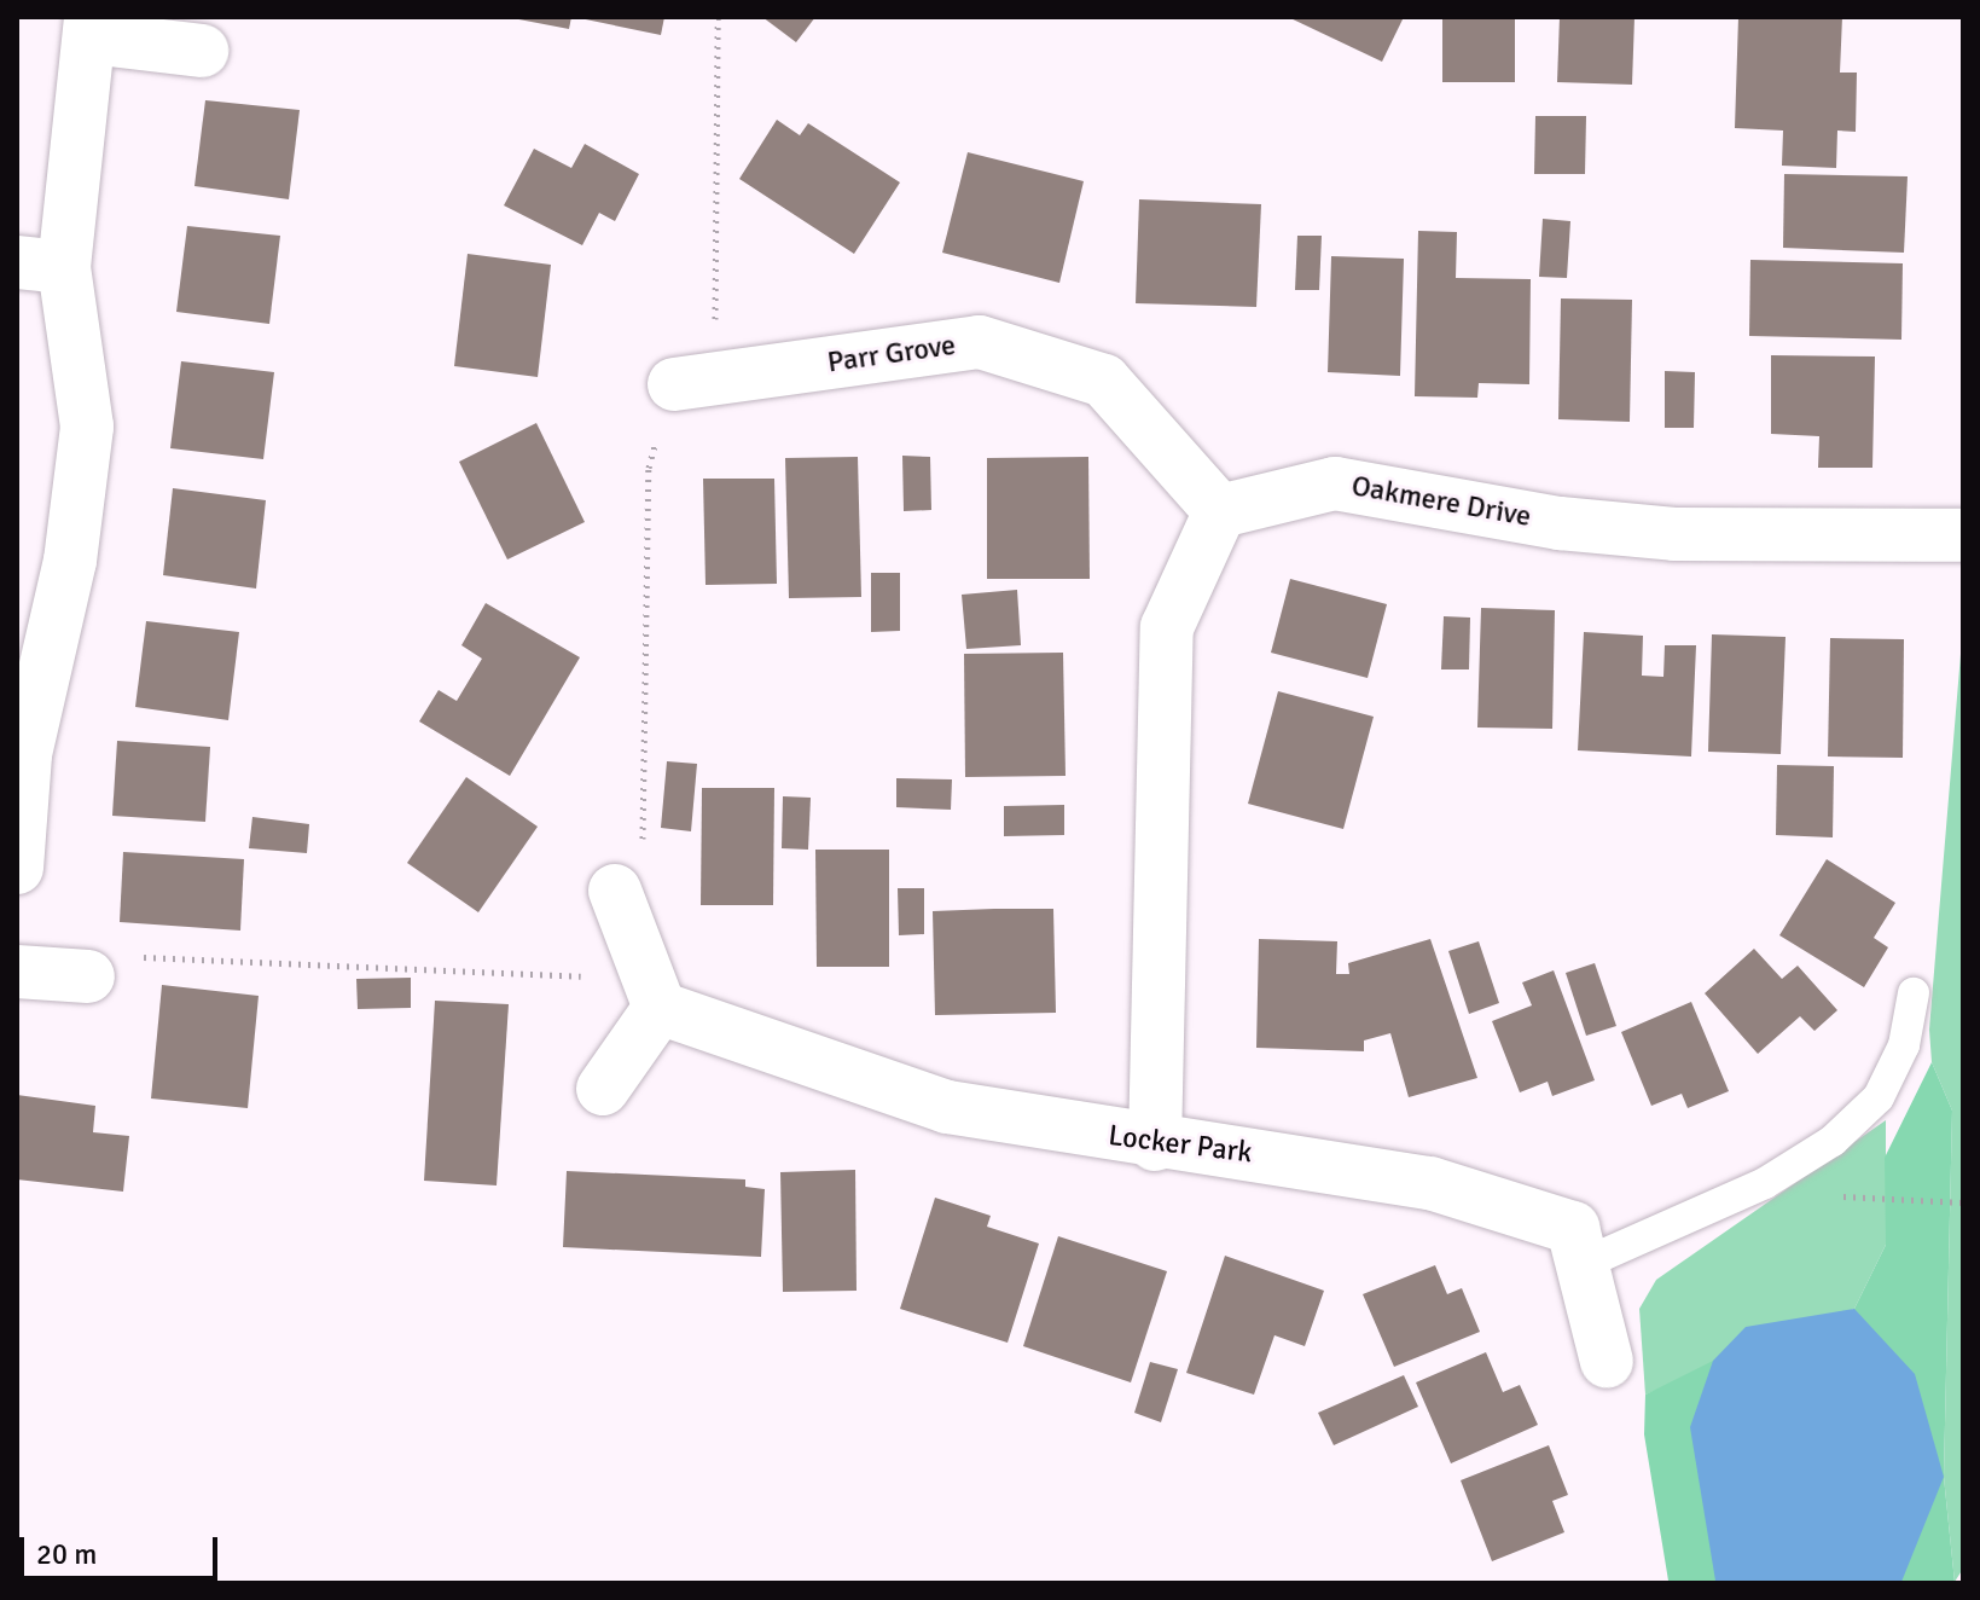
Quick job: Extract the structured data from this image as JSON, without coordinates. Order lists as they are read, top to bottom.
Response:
{
  "streets": {
    "street": ["Parr Grove", "Oakmere Drive", "Locker Park"]
  },
  "crossings": [
    ["Parr Grove", "Oakmere Drive"]
  ],
  "scale_bar": "20 m"
}
